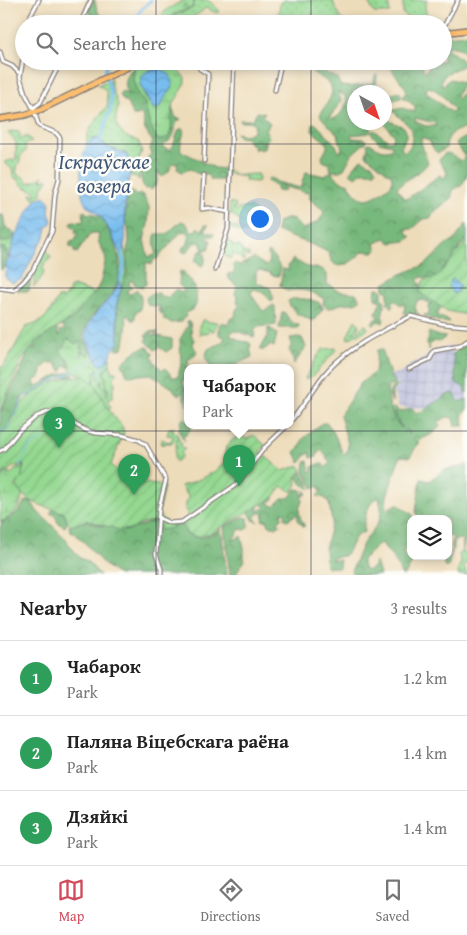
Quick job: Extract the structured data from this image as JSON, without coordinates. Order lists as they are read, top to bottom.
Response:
{
  "water": ["Іскраўскае возера"],
  "north": "bottom right",
  "page": {
    "search": "Search here",
    "popup": ["Чабарок", "Park"],
    "pins": ["3", "1", "2"],
    "heading": ["Nearby", "3 results"],
    "list": [
      {
        "mark": "1",
        "name": "Чабарок",
        "note": "Park",
        "value": "1.2 km"
      },
      {
        "mark": "2",
        "name": "Паляна Віцебскага раёна",
        "note": "Park",
        "value": "1.4 km"
      },
      {
        "mark": "3",
        "name": "Дзяйкі",
        "note": "Park",
        "value": "1.4 km"
      }
    ],
    "nav": ["Map", "Directions", "Saved"]
  }
}
